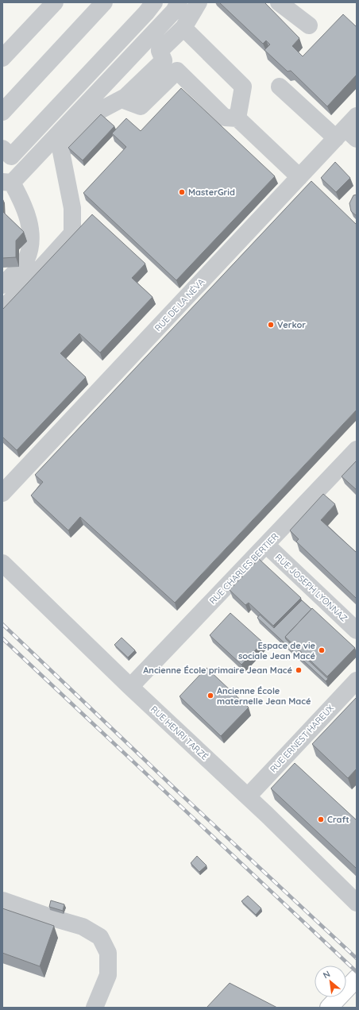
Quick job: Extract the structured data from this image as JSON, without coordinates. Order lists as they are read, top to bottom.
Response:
{
  "streets": {
    "street": [
      "RUE DE LA NÉVA",
      "RUE CHARLES BERTIER",
      "RUE JOSEPH LYONNAZ",
      "RUE HENRI TARZÉ",
      "RUE ERNEST HAREUX"
    ]
  },
  "crossings": [
    ["RUE CHARLES BERTIER", "RUE JOSEPH LYONNAZ"],
    ["RUE CHARLES BERTIER", "RUE HENRI TARZÉ"],
    ["RUE HENRI TARZÉ", "RUE ERNEST HAREUX"]
  ],
  "places": [
    "MasterGrid",
    "Verkor",
    "Espace de vie sociale Jean Macé",
    "Ancienne École primaire Jean Macé",
    "Ancienne École maternelle Jean Macé",
    "Craft"
  ],
  "north": "top left"
}
